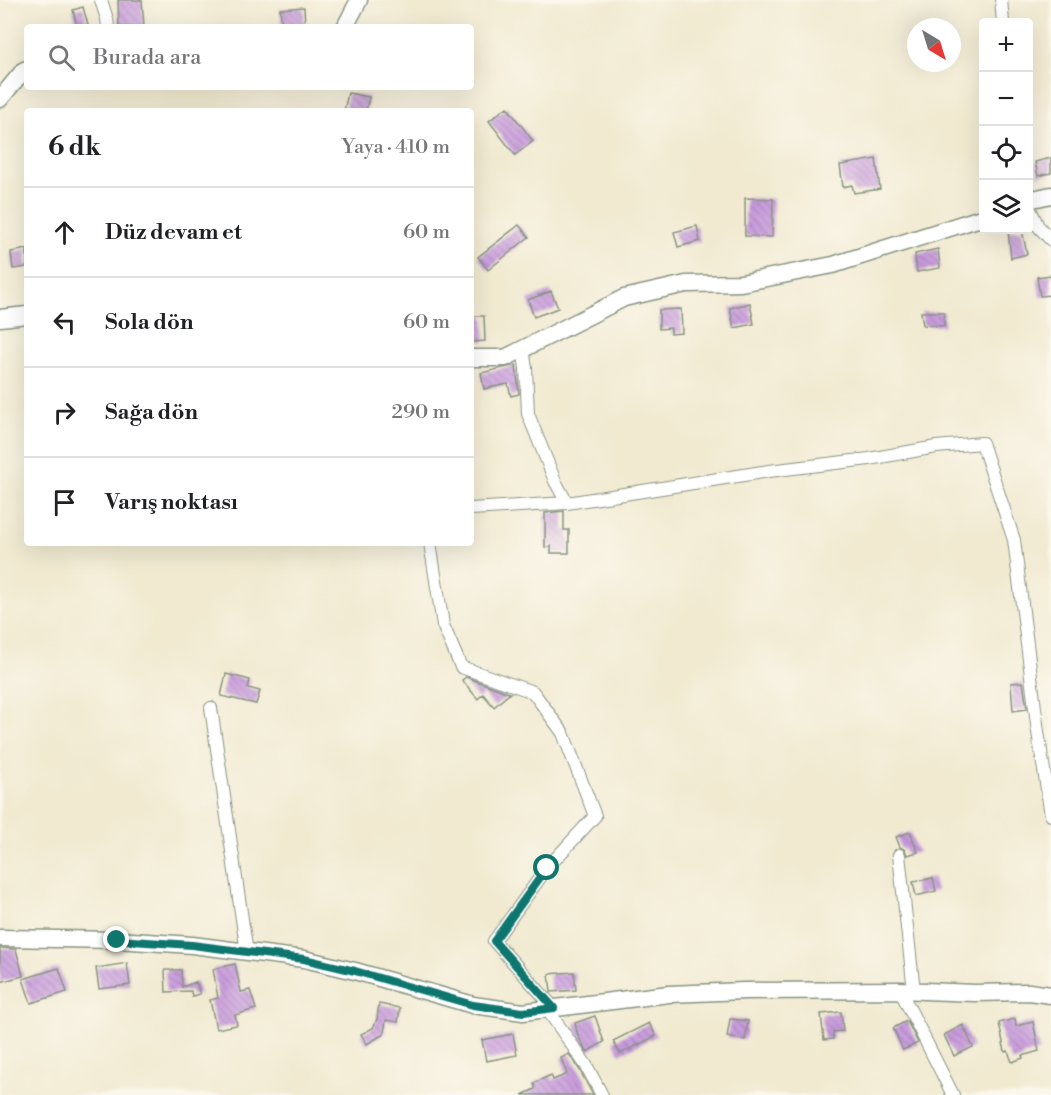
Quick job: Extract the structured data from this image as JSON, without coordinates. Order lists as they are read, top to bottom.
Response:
{
  "north": "bottom right",
  "page": {
    "map_buttons": ["+", "−"],
    "search": "Burada ara",
    "heading": ["6 dk", "Yaya · 410 m"],
    "list": [
      ["Düz devam et", "60 m"],
      ["Sola dön", "60 m"],
      ["Sağa dön", "290 m"],
      "Varış noktası"
    ]
  }
}
